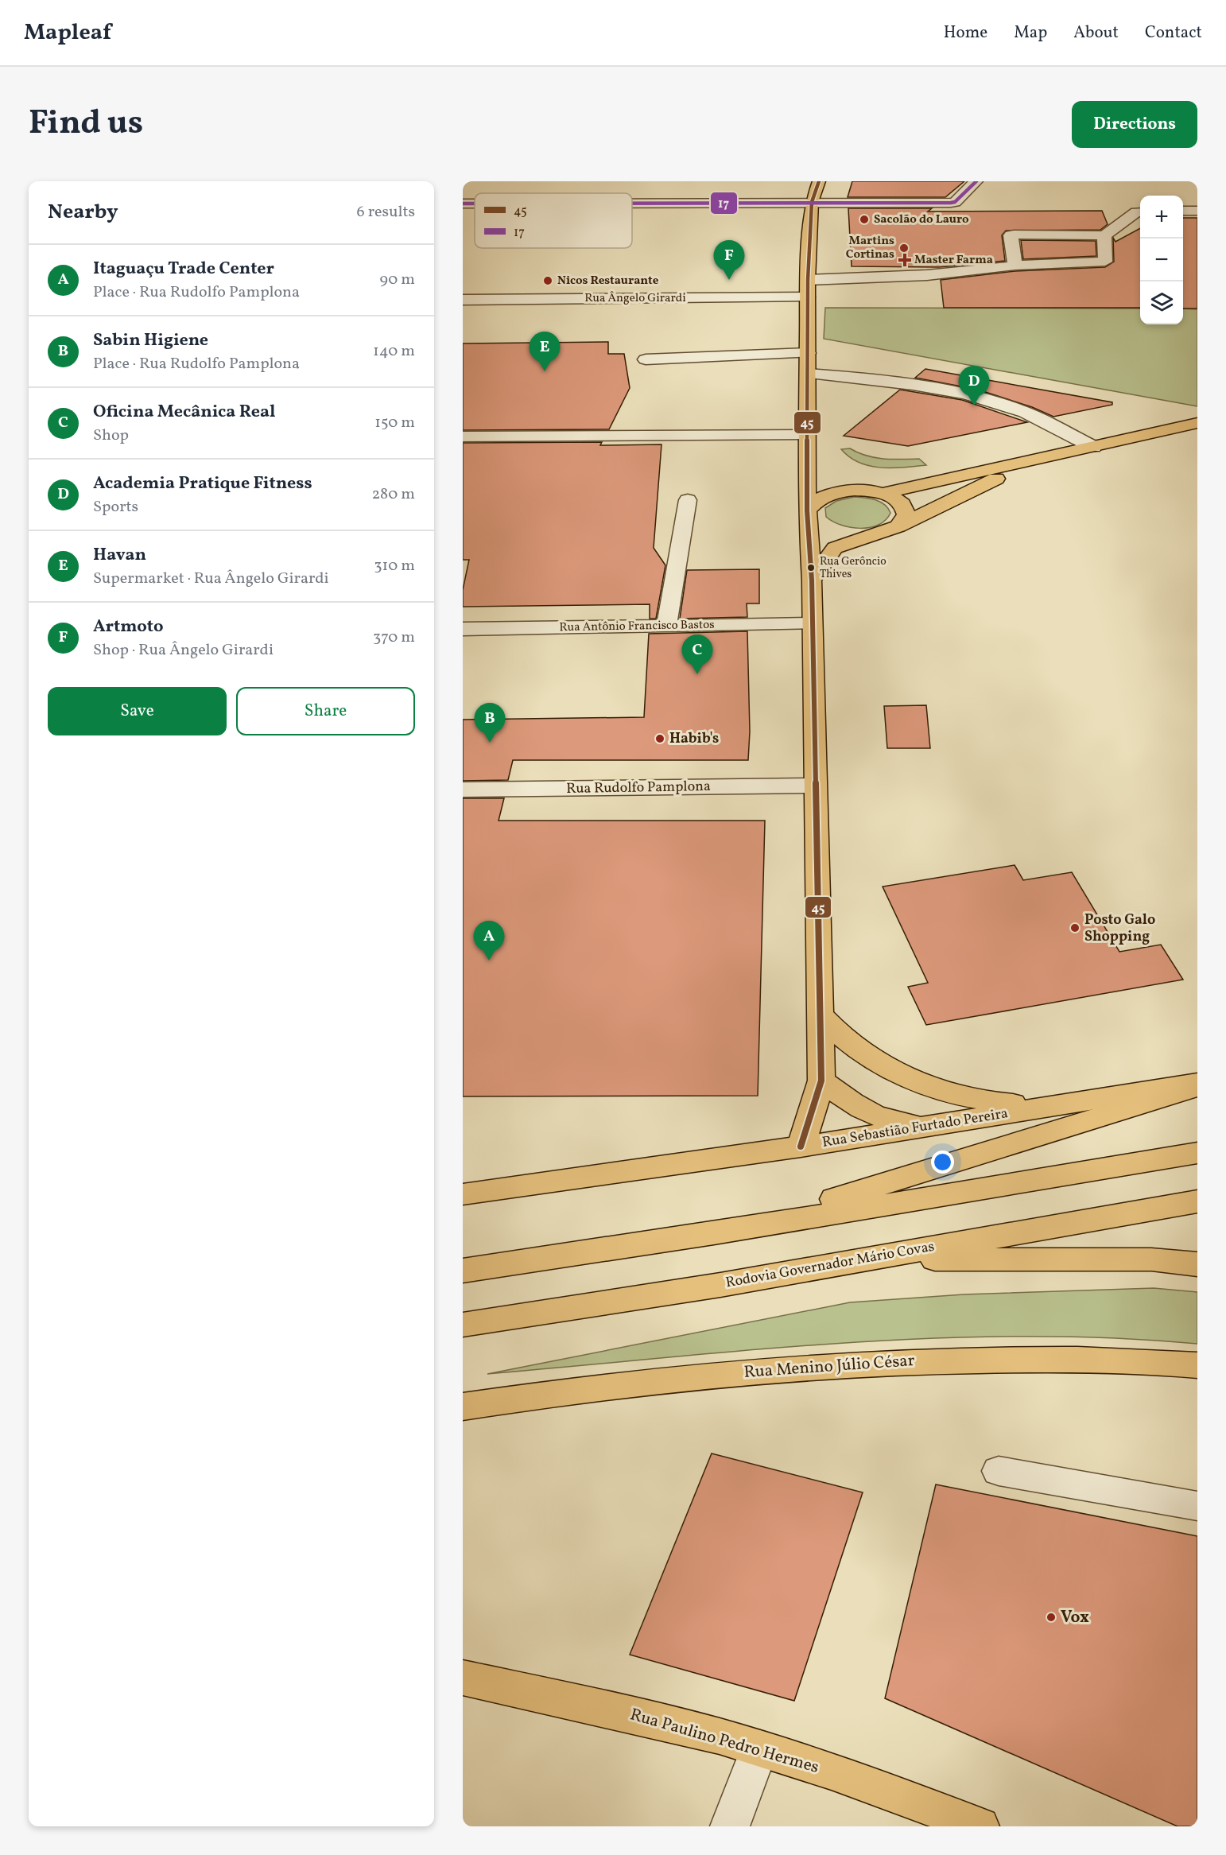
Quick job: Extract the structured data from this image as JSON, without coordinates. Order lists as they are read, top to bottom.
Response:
{
  "streets": {
    "main road": [
      "Rua Sebastião Furtado Pereira",
      "Rodovia Governador Mário Covas",
      "Rua Menino Júlio César",
      "Rua Paulino Pedro Hermes"
    ],
    "street": ["Rua Ângelo Girardi", "Rua Antônio Francisco Bastos", "Rua Rudolfo Pamplona"]
  },
  "places": {
    "other": [
      "Sacolão do Lauro",
      "Martins Cortinas",
      "Nicos Restaurante",
      "Rua Gerôncio Thives",
      "Habib's",
      "Posto Galo Shopping",
      "Vox"
    ],
    "health": ["Master Farma"]
  },
  "lines": ["transit line 45", "transit line 17"],
  "legend": ["45", "17"],
  "page": {
    "header": "Mapleaf",
    "nav": [
      "Home",
      "Map",
      "About",
      "Contact"
    ],
    "title": "Find us",
    "buttons": [
      "Directions",
      ["Save", "Share"]
    ],
    "heading": ["Nearby", "6 results"],
    "map_buttons": ["+", "−"],
    "pins": [
      "F",
      "E",
      "D",
      "C",
      "B",
      "A"
    ],
    "list": [
      {
        "mark": "A",
        "name": "Itaguaçu Trade Center",
        "note": "Place · Rua Rudolfo Pamplona",
        "value": "90 m"
      },
      {
        "mark": "B",
        "name": "Sabin Higiene",
        "note": "Place · Rua Rudolfo Pamplona",
        "value": "140 m"
      },
      {
        "mark": "C",
        "name": "Oficina Mecânica Real",
        "note": "Shop",
        "value": "150 m"
      },
      {
        "mark": "D",
        "name": "Academia Pratique Fitness",
        "note": "Sports",
        "value": "280 m"
      },
      {
        "mark": "E",
        "name": "Havan",
        "note": "Supermarket · Rua Ângelo Girardi",
        "value": "310 m"
      },
      {
        "mark": "F",
        "name": "Artmoto",
        "note": "Shop · Rua Ângelo Girardi",
        "value": "370 m"
      }
    ]
  }
}
